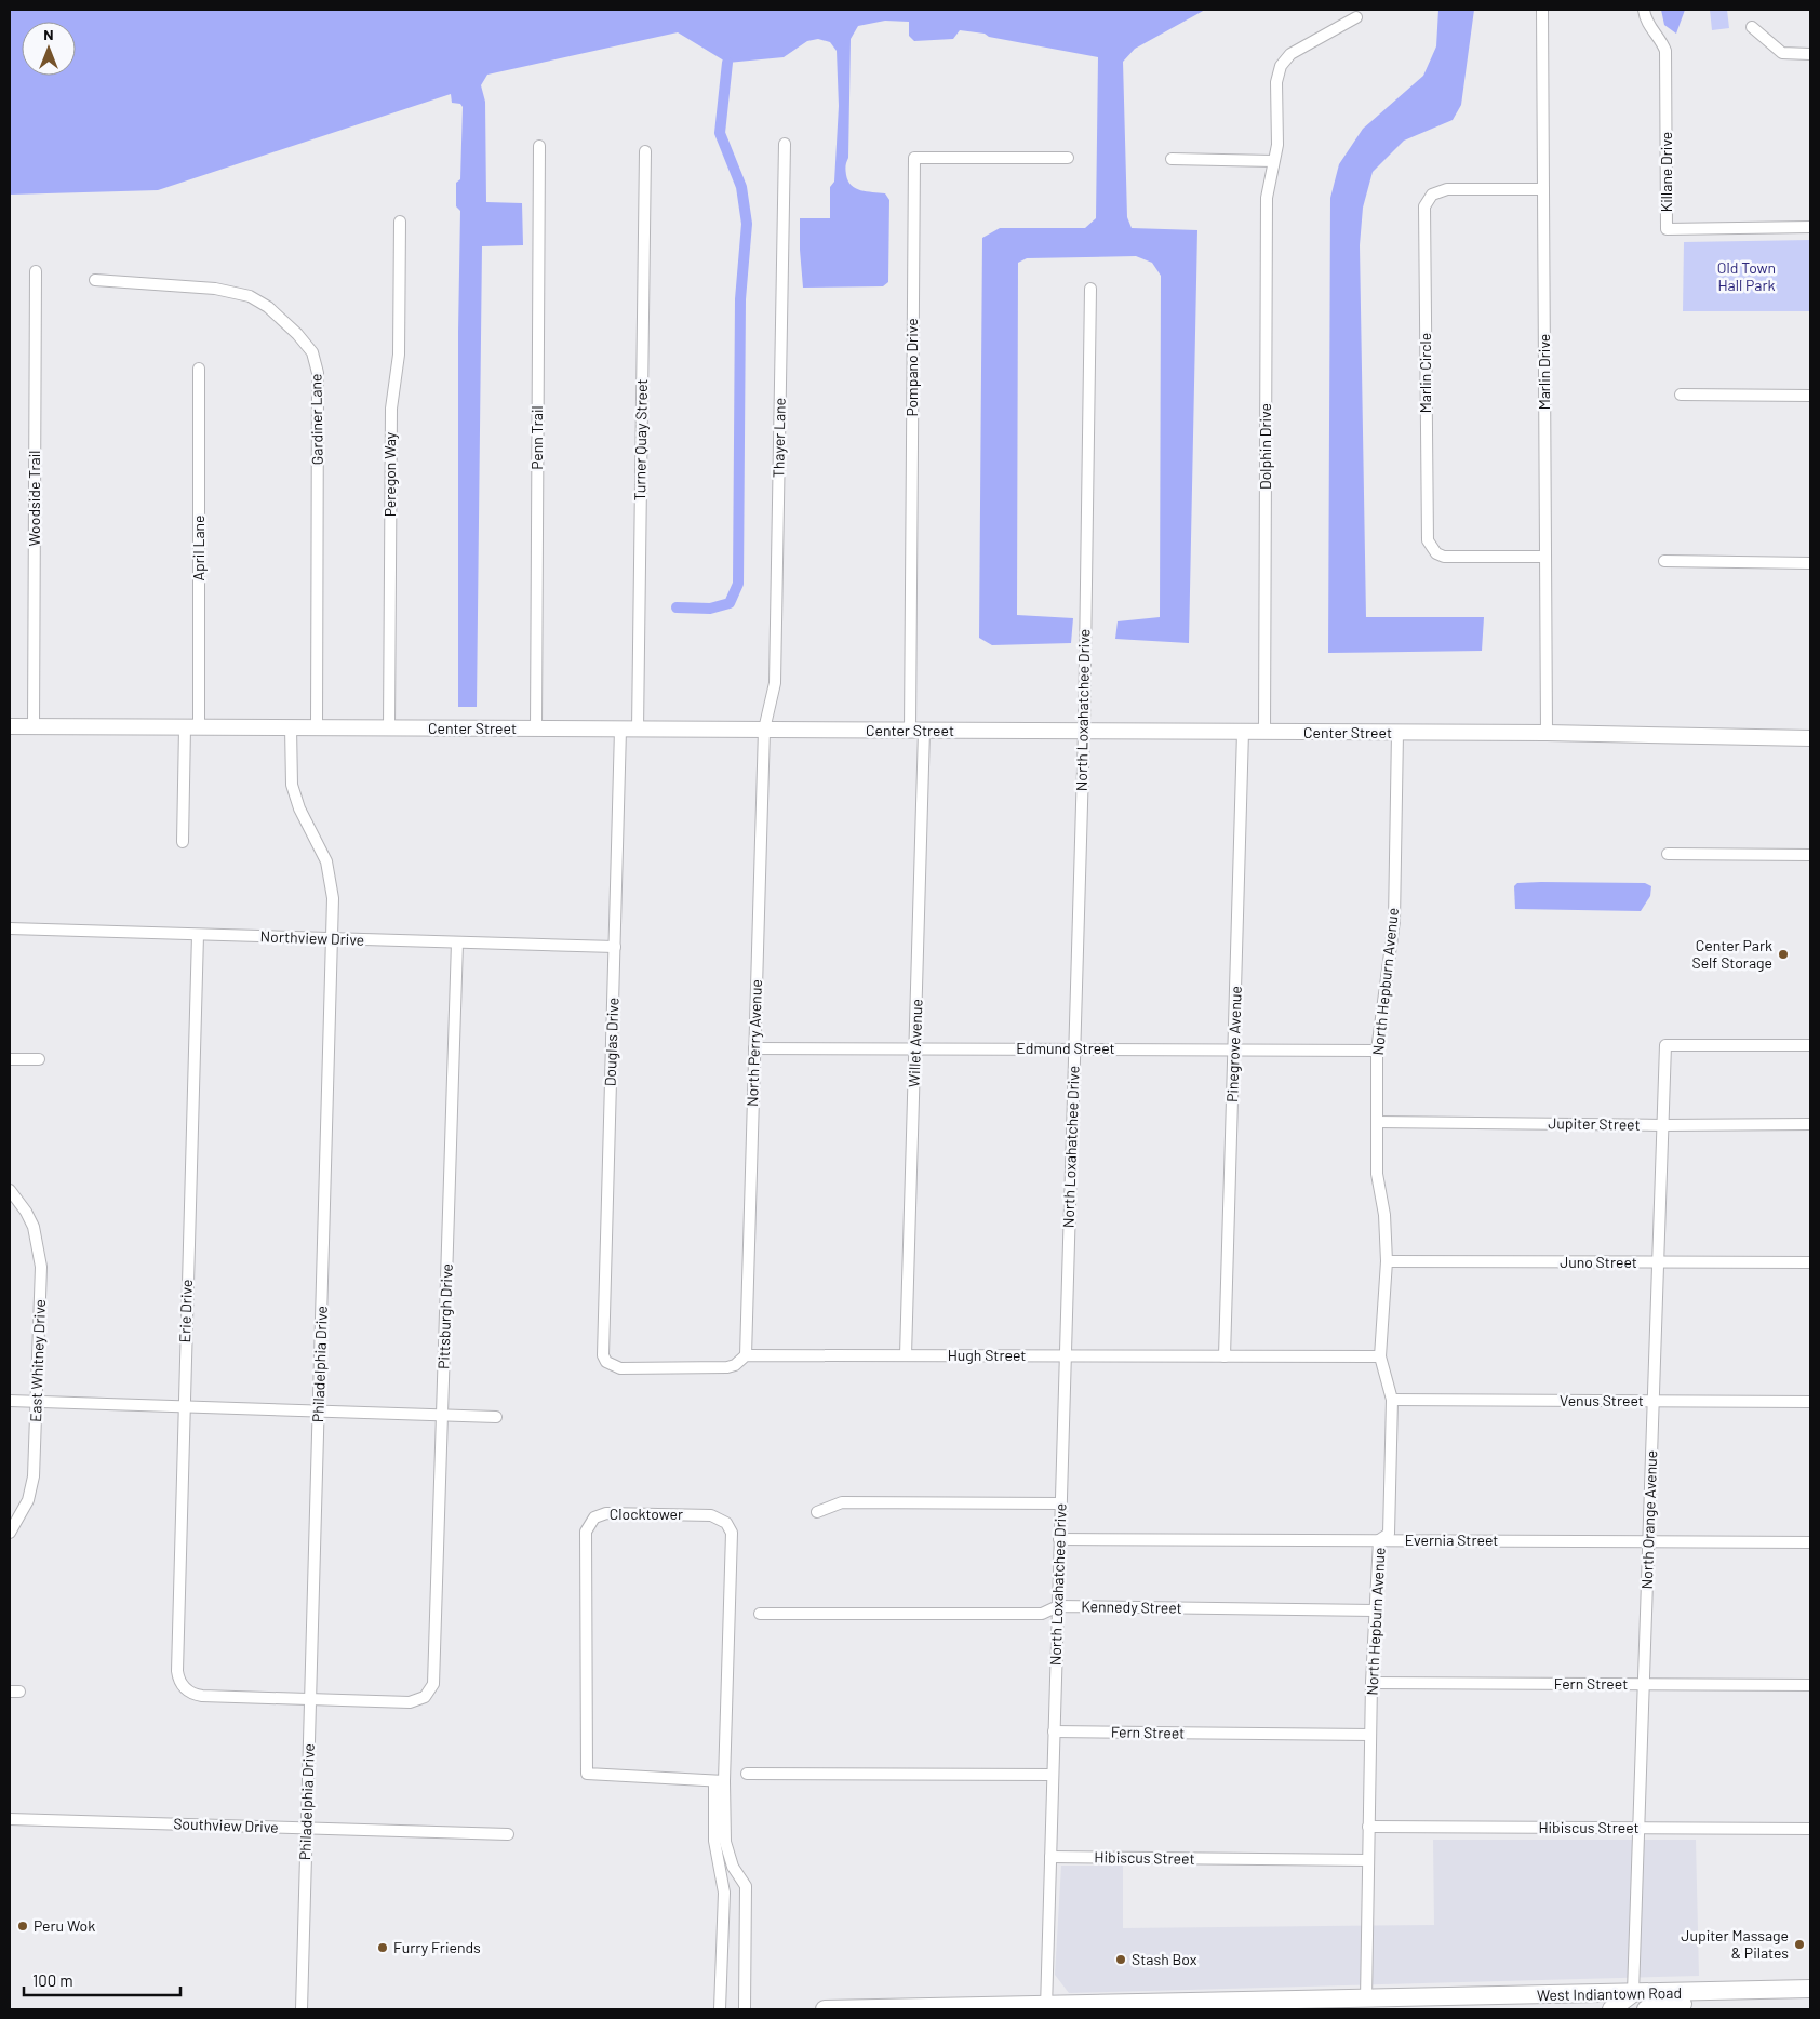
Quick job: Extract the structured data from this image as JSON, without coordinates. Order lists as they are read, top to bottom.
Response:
{
  "streets": {
    "main road": ["West Indiantown Road"],
    "street": [
      "Killane Drive",
      "Pompano Drive",
      "Marlin Drive",
      "Marlin Circle",
      "Gardiner Lane",
      "Penn Trail",
      "Thayer Lane",
      "Turner Quay Street",
      "Dolphin Drive",
      "Peregon Way",
      "Woodside Trail",
      "April Lane",
      "North Loxahatchee Drive",
      "Center Street",
      "Northview Drive",
      "North Hepburn Avenue",
      "Douglas Drive",
      "North Perry Avenue",
      "Willet Avenue",
      "Pinegrove Avenue",
      "Edmund Street",
      "Jupiter Street",
      "Juno Street",
      "Erie Drive",
      "Pittsburgh Drive",
      "Hugh Street",
      "East Whitney Drive",
      "Philadelphia Drive",
      "Venus Street",
      "Clocktower",
      "North Orange Avenue",
      "Evernia Street",
      "Kennedy Street",
      "Fern Street",
      "Southview Drive",
      "Hibiscus Street"
    ]
  },
  "crossings": [
    ["Pompano Drive", "Center Street"],
    ["Pompano Drive", "Willet Avenue"],
    ["Marlin Drive", "Marlin Circle"],
    ["Marlin Drive", "Center Street"],
    ["Gardiner Lane", "Center Street"],
    ["Penn Trail", "Center Street"],
    ["Thayer Lane", "Center Street"],
    ["Thayer Lane", "North Perry Avenue"],
    ["Turner Quay Street", "Center Street"],
    ["Dolphin Drive", "Center Street"],
    ["Peregon Way", "Center Street"],
    ["Woodside Trail", "Center Street"],
    ["April Lane", "Center Street"],
    ["North Loxahatchee Drive", "Center Street"],
    ["North Loxahatchee Drive", "Edmund Street"],
    ["North Loxahatchee Drive", "Hugh Street"],
    ["North Loxahatchee Drive", "Evernia Street"],
    ["North Loxahatchee Drive", "Kennedy Street"],
    ["North Loxahatchee Drive", "Fern Street"],
    ["North Loxahatchee Drive", "Hibiscus Street"],
    ["North Loxahatchee Drive", "West Indiantown Road"],
    ["Center Street", "North Hepburn Avenue"],
    ["Center Street", "Douglas Drive"],
    ["Center Street", "North Perry Avenue"],
    ["Center Street", "Willet Avenue"],
    ["Center Street", "Pinegrove Avenue"],
    ["Center Street", "Philadelphia Drive"],
    ["Northview Drive", "Douglas Drive"],
    ["Northview Drive", "Erie Drive"],
    ["Northview Drive", "Pittsburgh Drive"],
    ["Northview Drive", "Philadelphia Drive"],
    ["North Hepburn Avenue", "Edmund Street"],
    ["North Hepburn Avenue", "Jupiter Street"],
    ["North Hepburn Avenue", "Juno Street"],
    ["North Hepburn Avenue", "Hugh Street"],
    ["North Hepburn Avenue", "Venus Street"],
    ["North Hepburn Avenue", "Evernia Street"],
    ["North Hepburn Avenue", "Kennedy Street"],
    ["North Hepburn Avenue", "Fern Street"],
    ["North Hepburn Avenue", "Hibiscus Street"],
    ["North Hepburn Avenue", "West Indiantown Road"],
    ["Douglas Drive", "Hugh Street"],
    ["North Perry Avenue", "Edmund Street"],
    ["North Perry Avenue", "Hugh Street"],
    ["Willet Avenue", "Edmund Street"],
    ["Willet Avenue", "Hugh Street"],
    ["Pinegrove Avenue", "Edmund Street"],
    ["Pinegrove Avenue", "Hugh Street"],
    ["Jupiter Street", "North Orange Avenue"],
    ["Juno Street", "North Orange Avenue"],
    ["Erie Drive", "Pittsburgh Drive"],
    ["Erie Drive", "Philadelphia Drive"],
    ["Pittsburgh Drive", "Philadelphia Drive"],
    ["Philadelphia Drive", "Southview Drive"],
    ["Venus Street", "North Orange Avenue"],
    ["North Orange Avenue", "Evernia Street"],
    ["North Orange Avenue", "Fern Street"],
    ["North Orange Avenue", "Hibiscus Street"],
    ["North Orange Avenue", "West Indiantown Road"]
  ],
  "parks": ["Old Town Hall Park"],
  "places": [
    "Center Park Self Storage",
    "Peru Wok",
    "Jupiter Massage & Pilates",
    "Furry Friends",
    "Stash Box"
  ],
  "scale_bar": "100 m",
  "north": "top"
}
